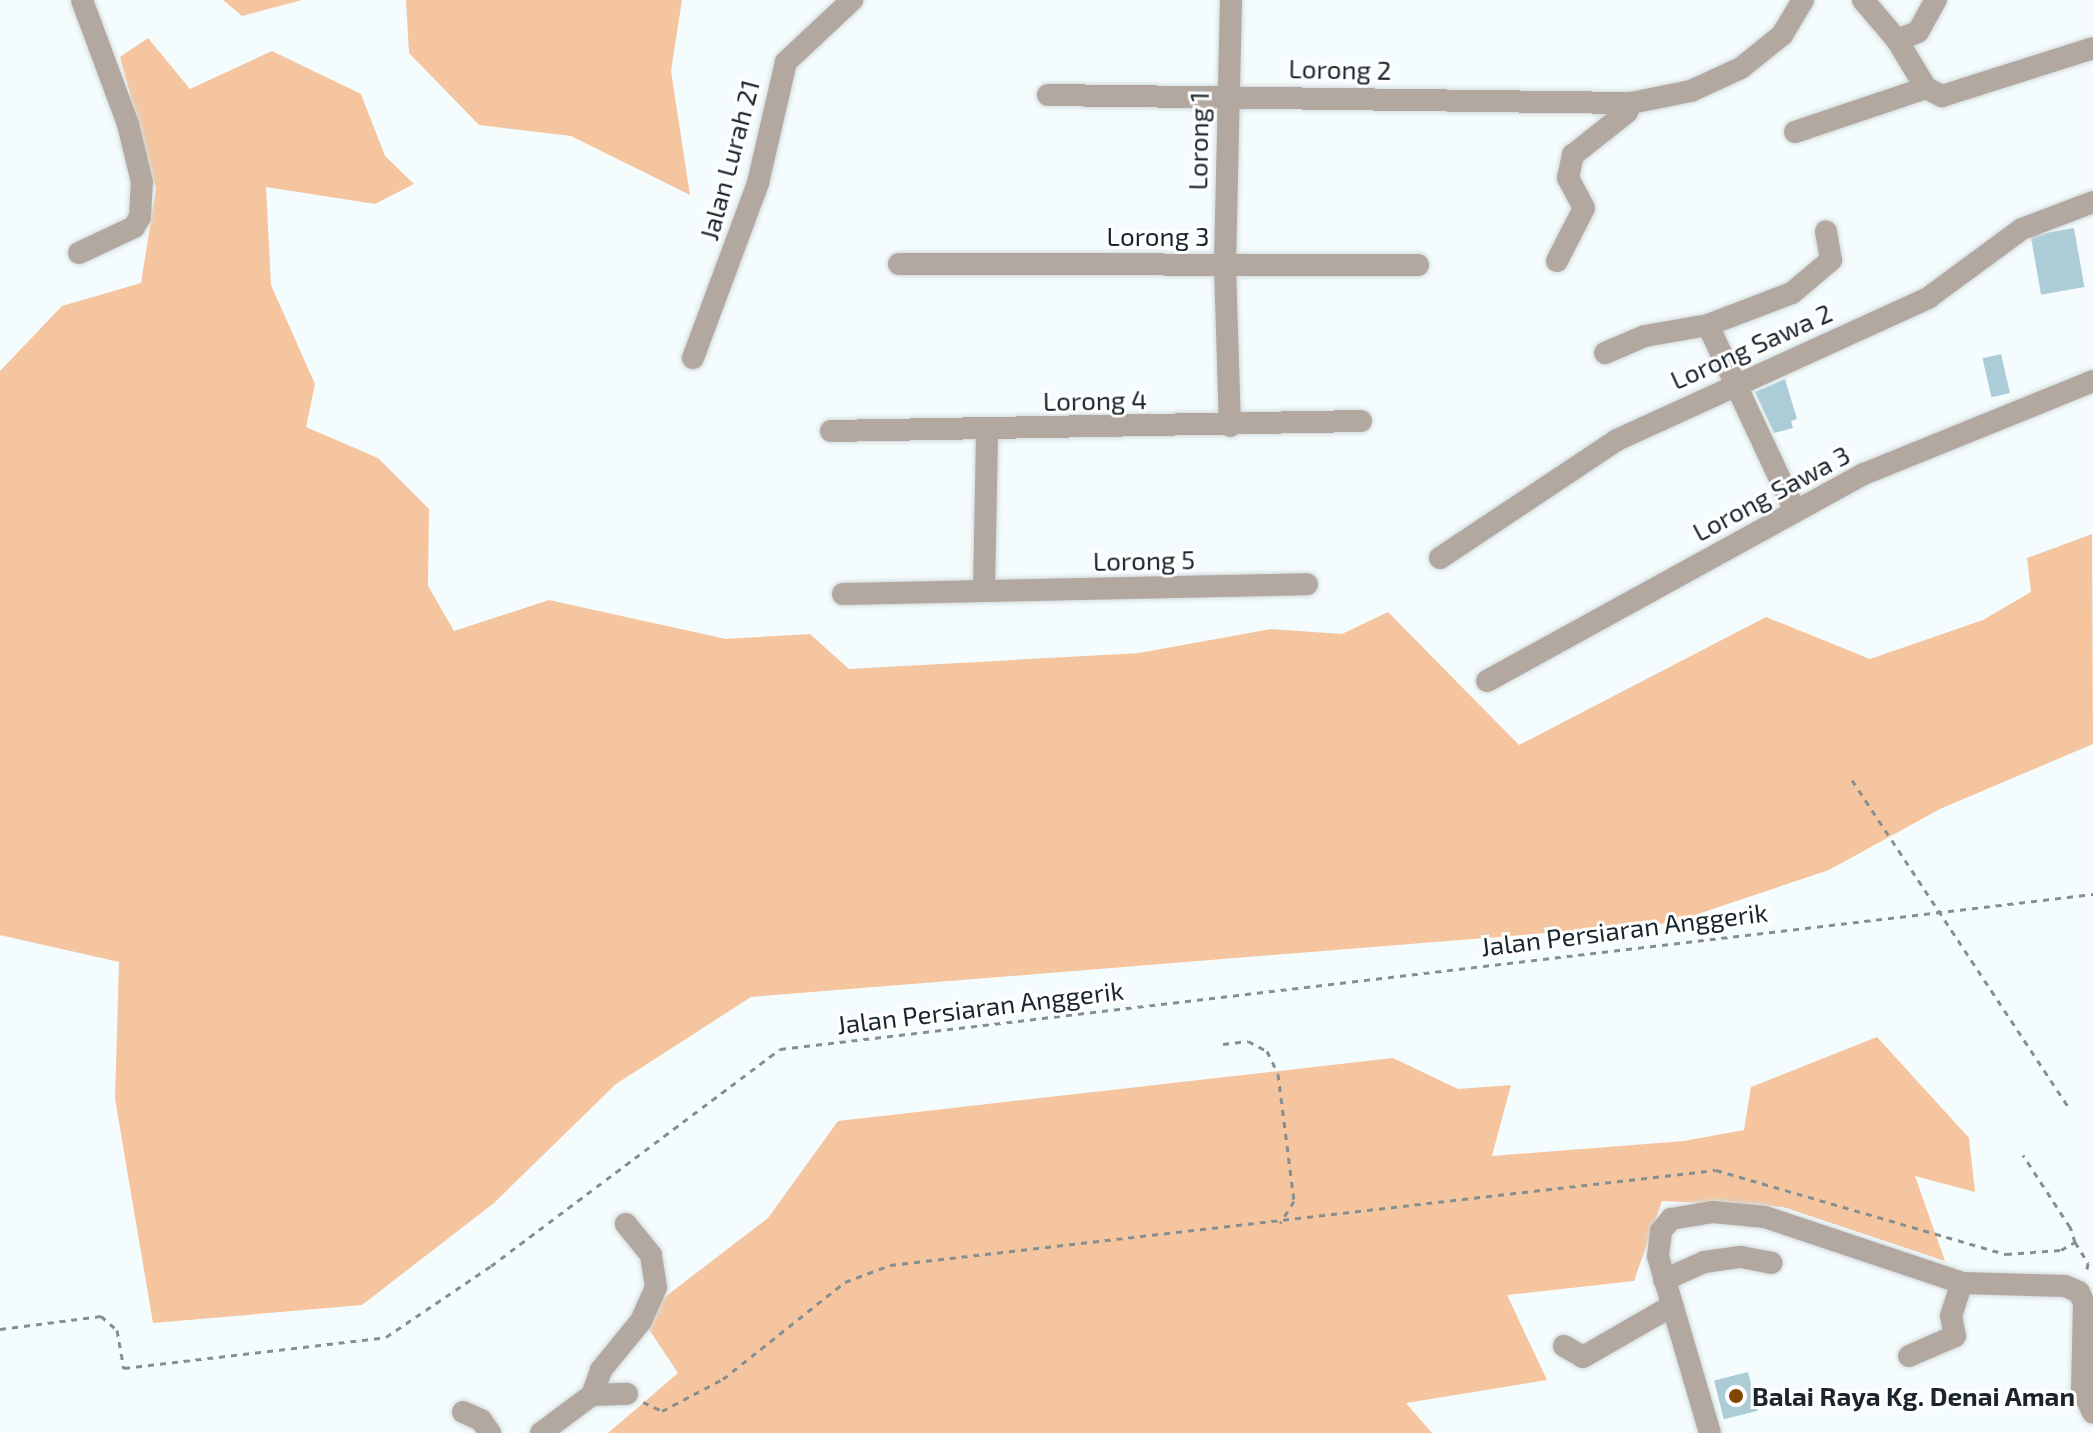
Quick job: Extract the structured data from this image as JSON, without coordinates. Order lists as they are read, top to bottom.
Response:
{
  "streets": {
    "street": [
      "Lorong 2",
      "Lorong 1",
      "Jalan Lurah 21",
      "Lorong 3",
      "Lorong Sawa 2",
      "Lorong 4",
      "Lorong Sawa 3",
      "Lorong 5"
    ],
    "path": ["Jalan Persiaran Anggerik"]
  },
  "crossings": [
    ["Lorong 2", "Lorong 1"],
    ["Lorong 1", "Lorong 3"],
    ["Lorong 1", "Lorong 4"]
  ],
  "places": ["Balai Raya Kg. Denai Aman"]
}
